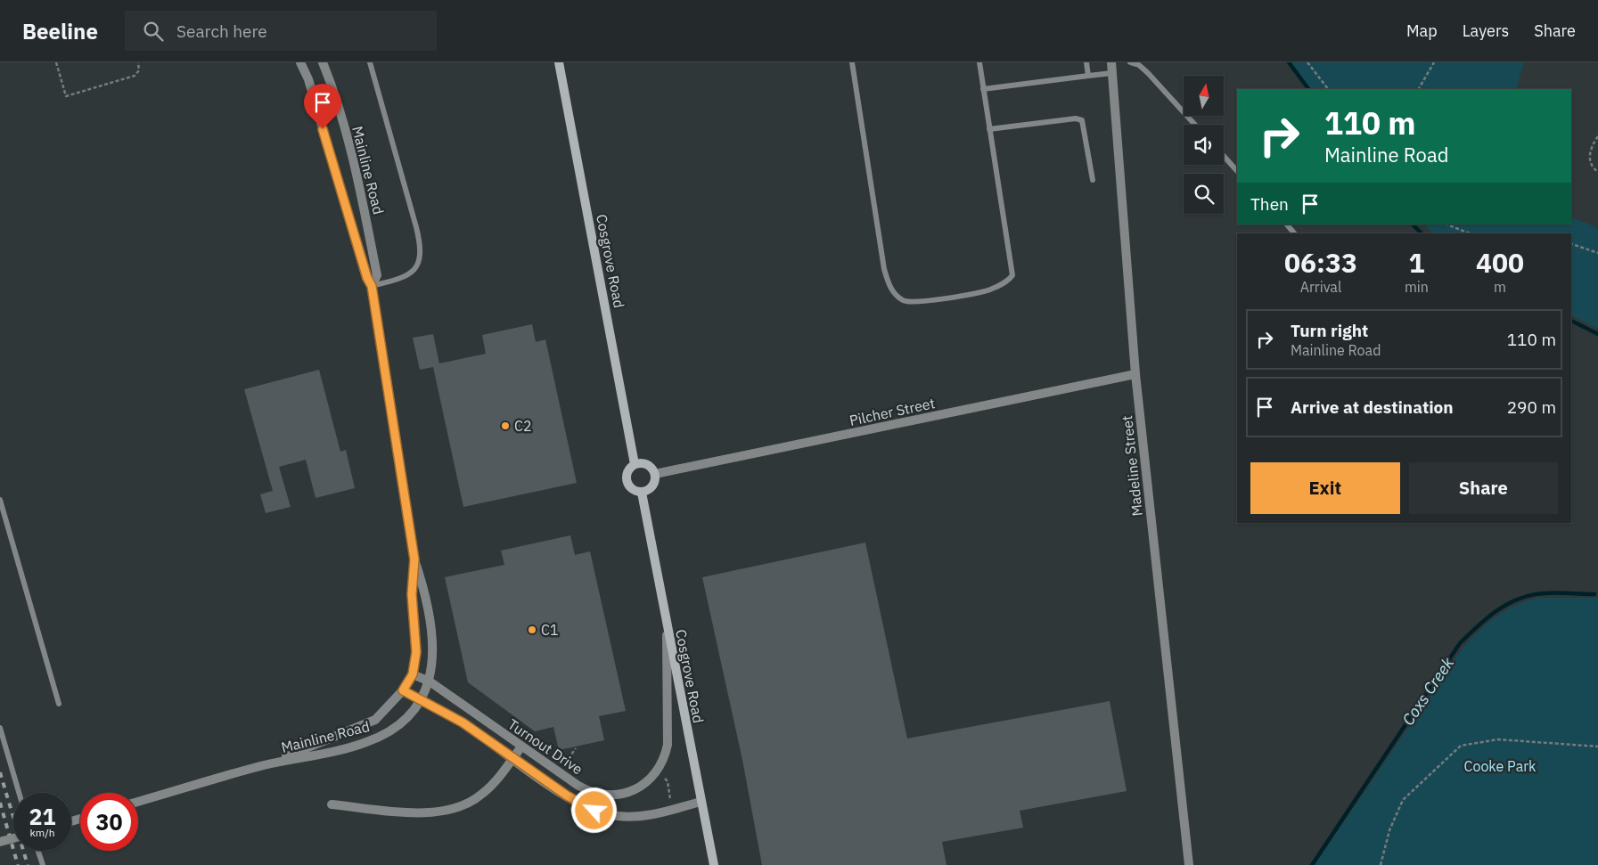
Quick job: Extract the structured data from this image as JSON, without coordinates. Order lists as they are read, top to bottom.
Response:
{
  "streets": {
    "main road": ["Cosgrove Road"],
    "street": [
      "Mainline Road",
      "Pilcher Street",
      "Madeline Street",
      "Turnout Drive"
    ]
  },
  "crossings": [
    ["Mainline Road", "Turnout Drive"],
    ["Cosgrove Road", "Pilcher Street"],
    ["Cosgrove Road", "Turnout Drive"],
    ["Pilcher Street", "Madeline Street"]
  ],
  "water": ["Coxs Creek"],
  "parks": ["Cooke Park"],
  "places": ["C2", "C1"],
  "north": "top",
  "page": {
    "header": "Beeline",
    "search": "Search here",
    "nav": ["Map", "Layers", "Share"],
    "turn": ["110 m", "Mainline Road"],
    "then": "Then",
    "eta": [
      "06:33",
      "Arrival",
      "1",
      "min",
      "400",
      "m"
    ],
    "list": [
      {
        "name": "Turn right",
        "note": "Mainline Road",
        "value": "110 m"
      },
      {
        "name": "Arrive at destination",
        "value": "290 m"
      }
    ],
    "buttons": ["Exit", "Share"],
    "speed": "21 km/h",
    "limit": "30"
  }
}
